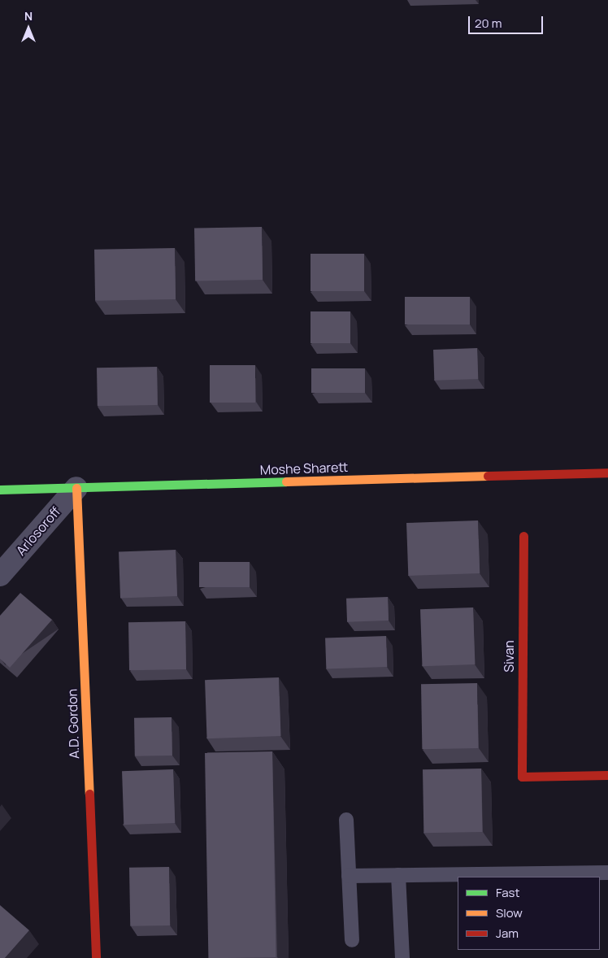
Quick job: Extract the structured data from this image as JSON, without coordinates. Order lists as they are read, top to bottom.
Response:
{
  "streets": {
    "street": [
      "Moshe Sharett",
      "Arlosoroff",
      "Sivan",
      "A.D. Gordon"
    ]
  },
  "crossings": [
    ["Moshe Sharett", "Arlosoroff"],
    ["Moshe Sharett", "A.D. Gordon"],
    ["Arlosoroff", "A.D. Gordon"]
  ],
  "legend": ["Fast", "Slow", "Jam"],
  "scale_bar": "20 m",
  "north": "top"
}
